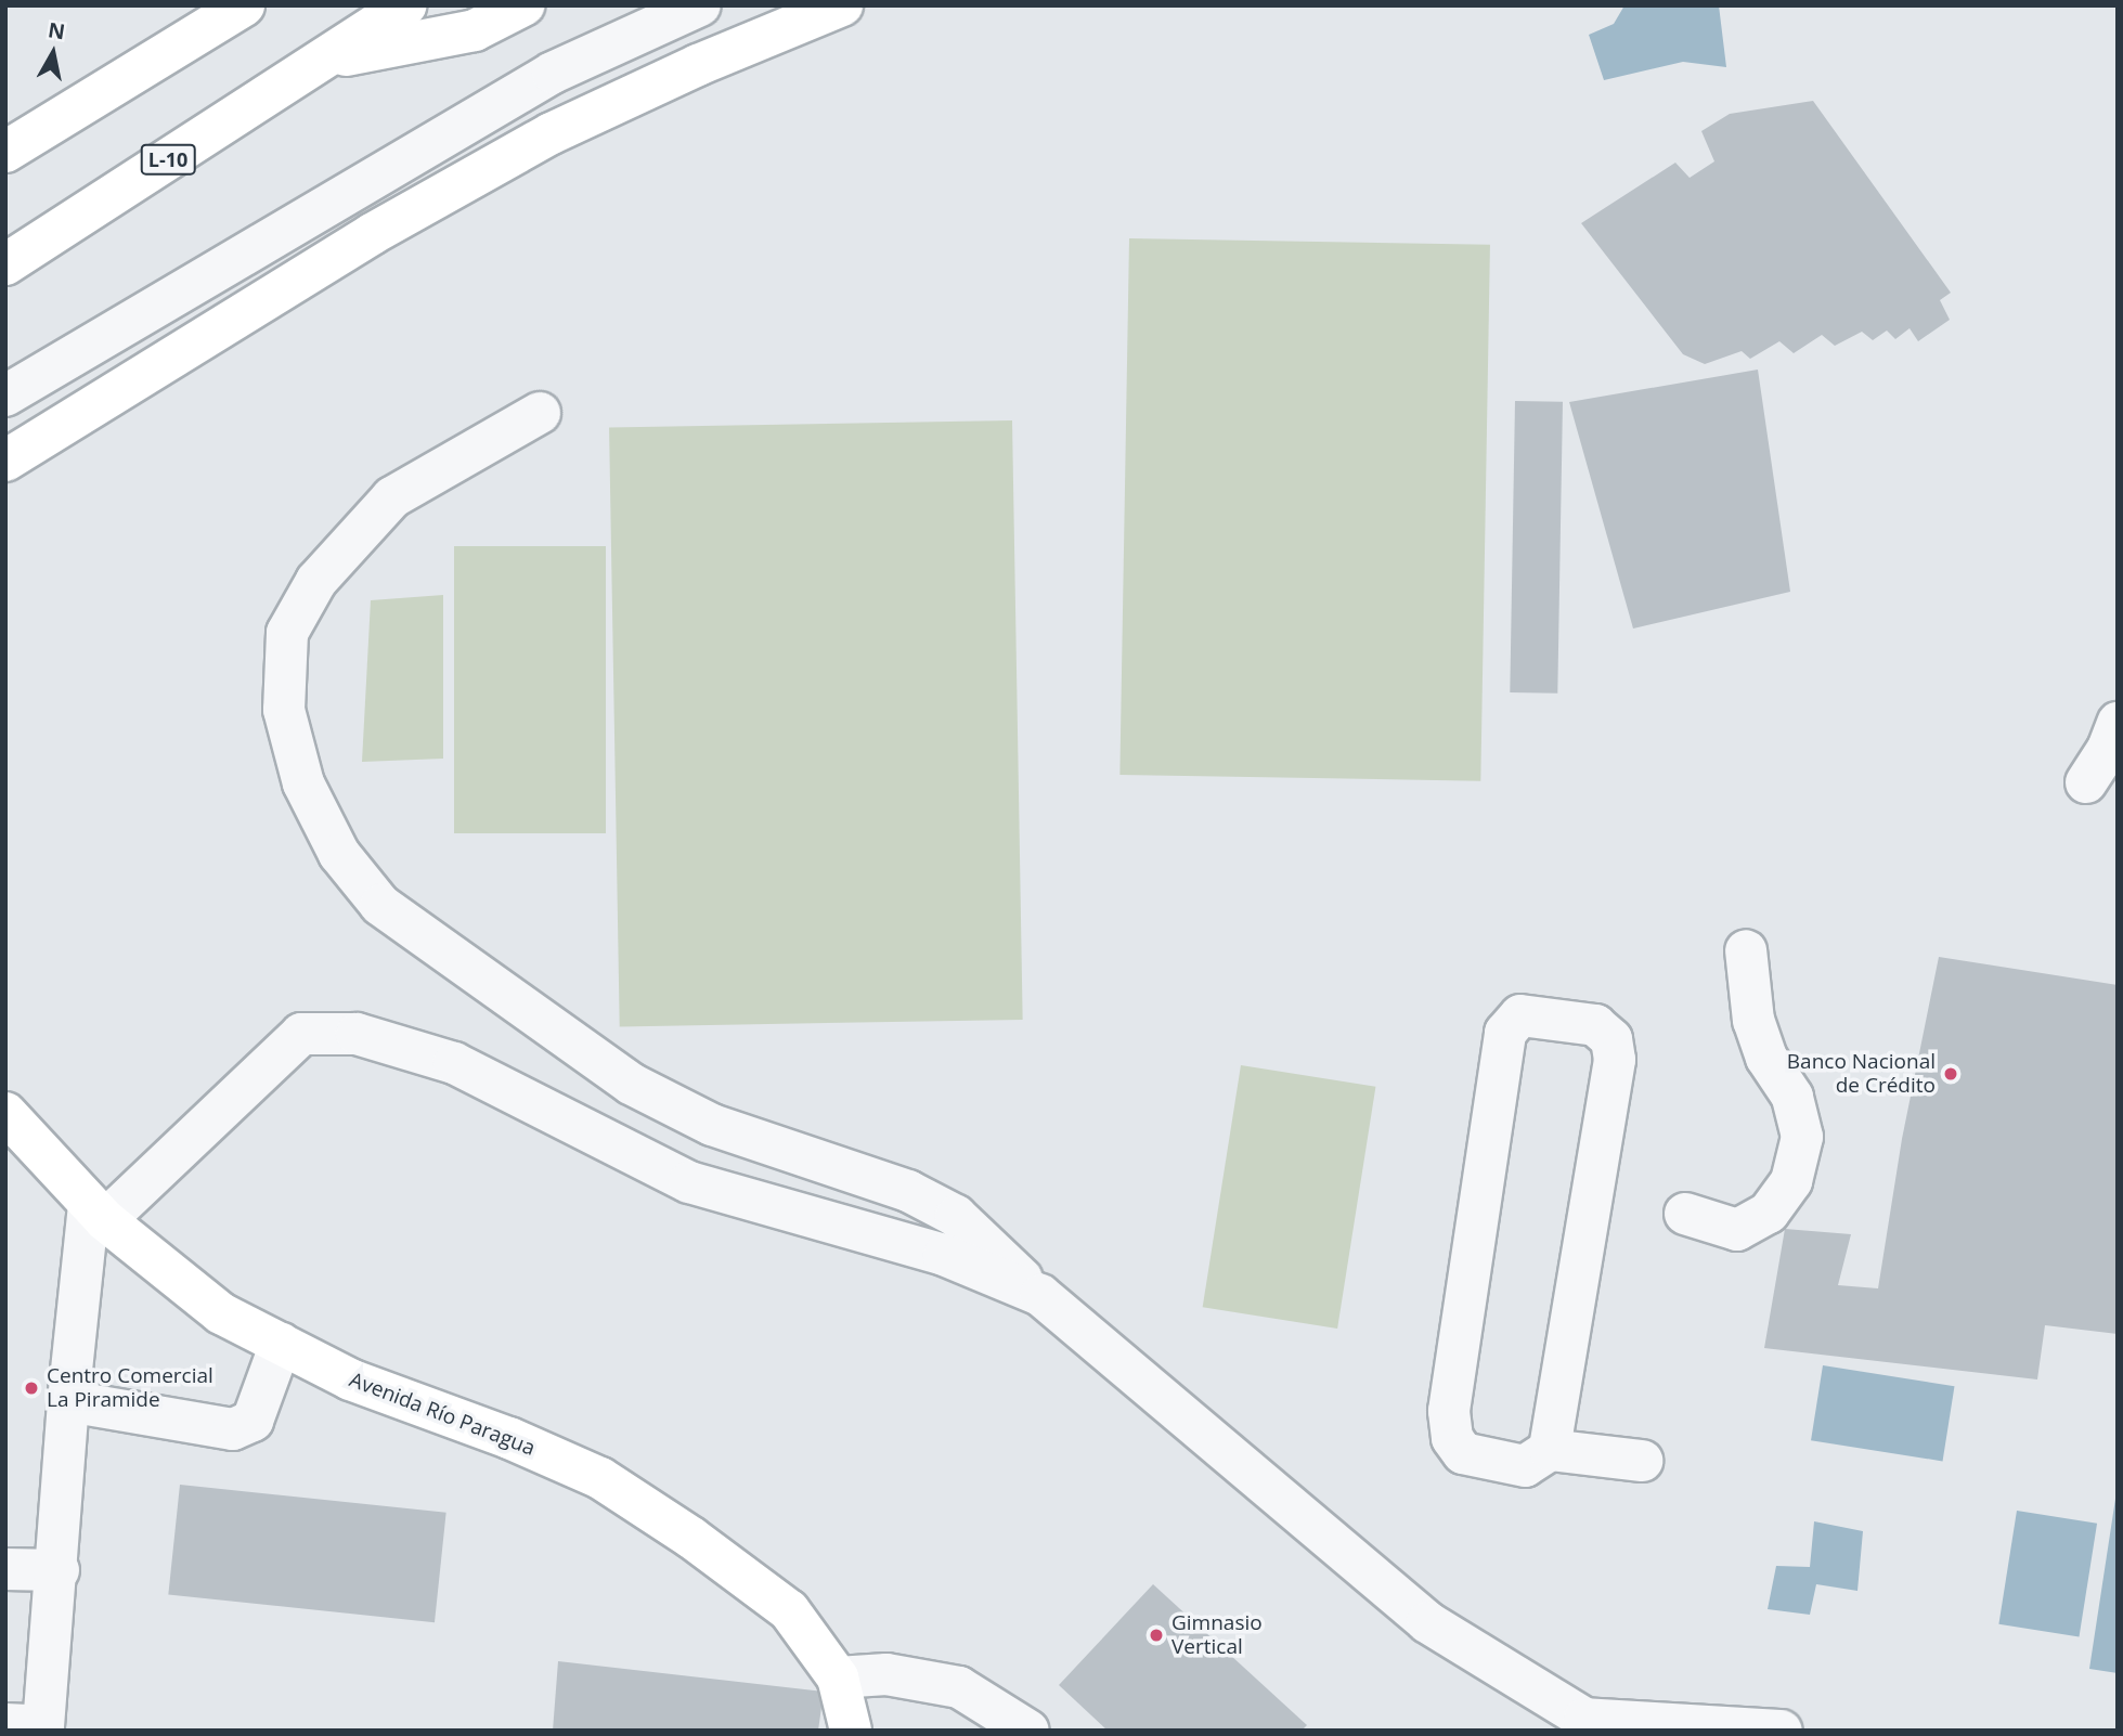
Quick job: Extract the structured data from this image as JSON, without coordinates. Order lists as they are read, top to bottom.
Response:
{
  "streets": {
    "main road": ["L-10", "Avenida Río Paragua"]
  },
  "places": ["Banco Nacional de Crédito", "Centro Comercial La Piramide", "Gimnasio Vertical"],
  "north": "top"
}
